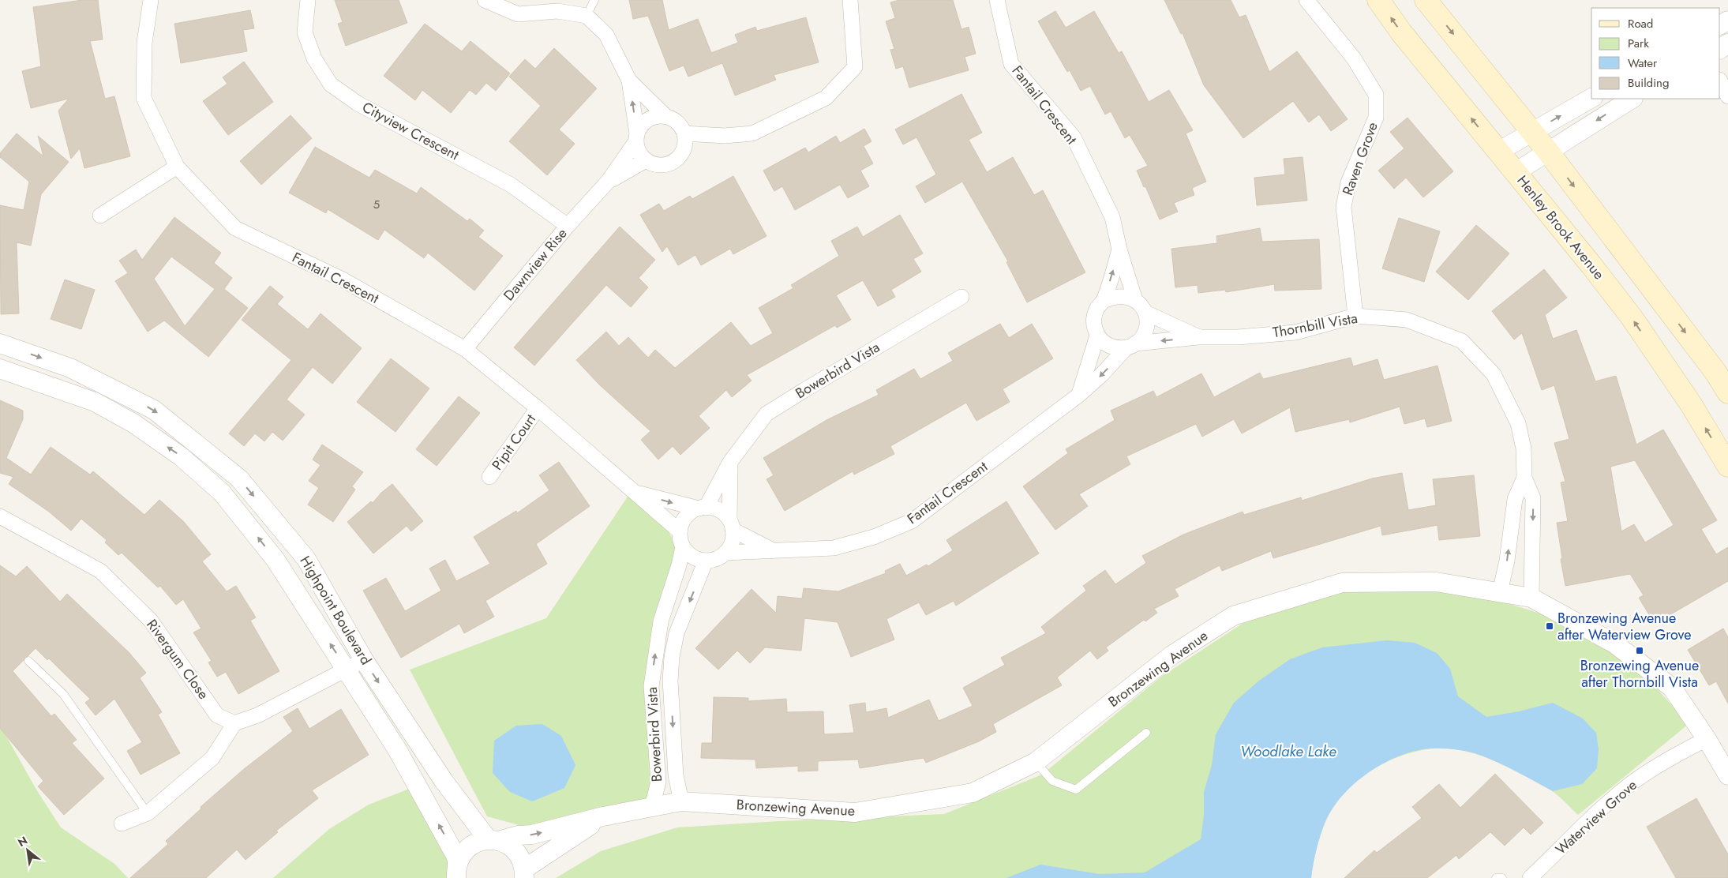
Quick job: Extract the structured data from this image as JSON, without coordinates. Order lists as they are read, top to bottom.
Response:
{
  "streets": {
    "main road": ["Henley Brook Avenue"],
    "street": [
      "Fantail Crescent",
      "Cityview Crescent",
      "Raven Grove",
      "Dawnview Rise",
      "Thornbill Vista",
      "Bowerbird Vista",
      "Pipit Court",
      "Highpoint Boulevard",
      "Rivergum Close",
      "Bronzewing Avenue",
      "Waterview Grove"
    ]
  },
  "crossings": [
    ["Fantail Crescent", "Dawnview Rise"],
    ["Fantail Crescent", "Thornbill Vista"],
    ["Fantail Crescent", "Bowerbird Vista"],
    ["Fantail Crescent", "Pipit Court"],
    ["Cityview Crescent", "Dawnview Rise"],
    ["Raven Grove", "Thornbill Vista"],
    ["Thornbill Vista", "Bronzewing Avenue"],
    ["Bowerbird Vista", "Bronzewing Avenue"],
    ["Highpoint Boulevard", "Bronzewing Avenue"],
    ["Bronzewing Avenue", "Waterview Grove"]
  ],
  "water": ["Woodlake Lake"],
  "places": {
    "transit": ["Bronzewing Avenue after Waterview Grove", "Bronzewing Avenue after Thornbill Vista"]
  },
  "house_numbers": ["5"],
  "legend": [
    "Road",
    "Park",
    "Water",
    "Building"
  ],
  "north": "top left"
}
